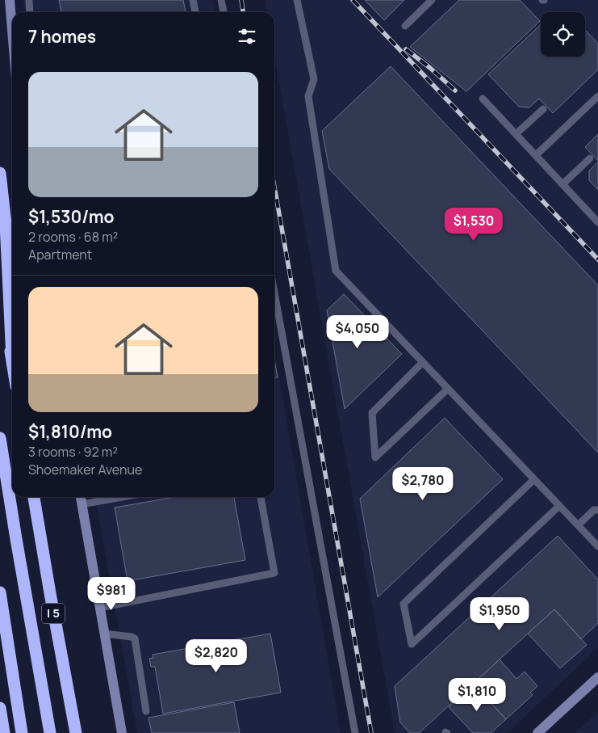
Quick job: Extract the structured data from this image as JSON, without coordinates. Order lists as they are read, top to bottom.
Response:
{
  "streets": {
    "highway": ["I 5"]
  },
  "page": {
    "heading": "7 homes",
    "list": [
      {
        "name": "$1,530/mo",
        "note": "2 rooms · 68 m² · Apartment"
      },
      {
        "name": "$1,810/mo",
        "note": "3 rooms · 92 m² · Shoemaker Avenue"
      }
    ],
    "price": [
      "$1,530",
      "$4,050",
      "$2,780",
      "$981",
      "$1,950",
      "$2,820",
      "$1,810"
    ]
  }
}
